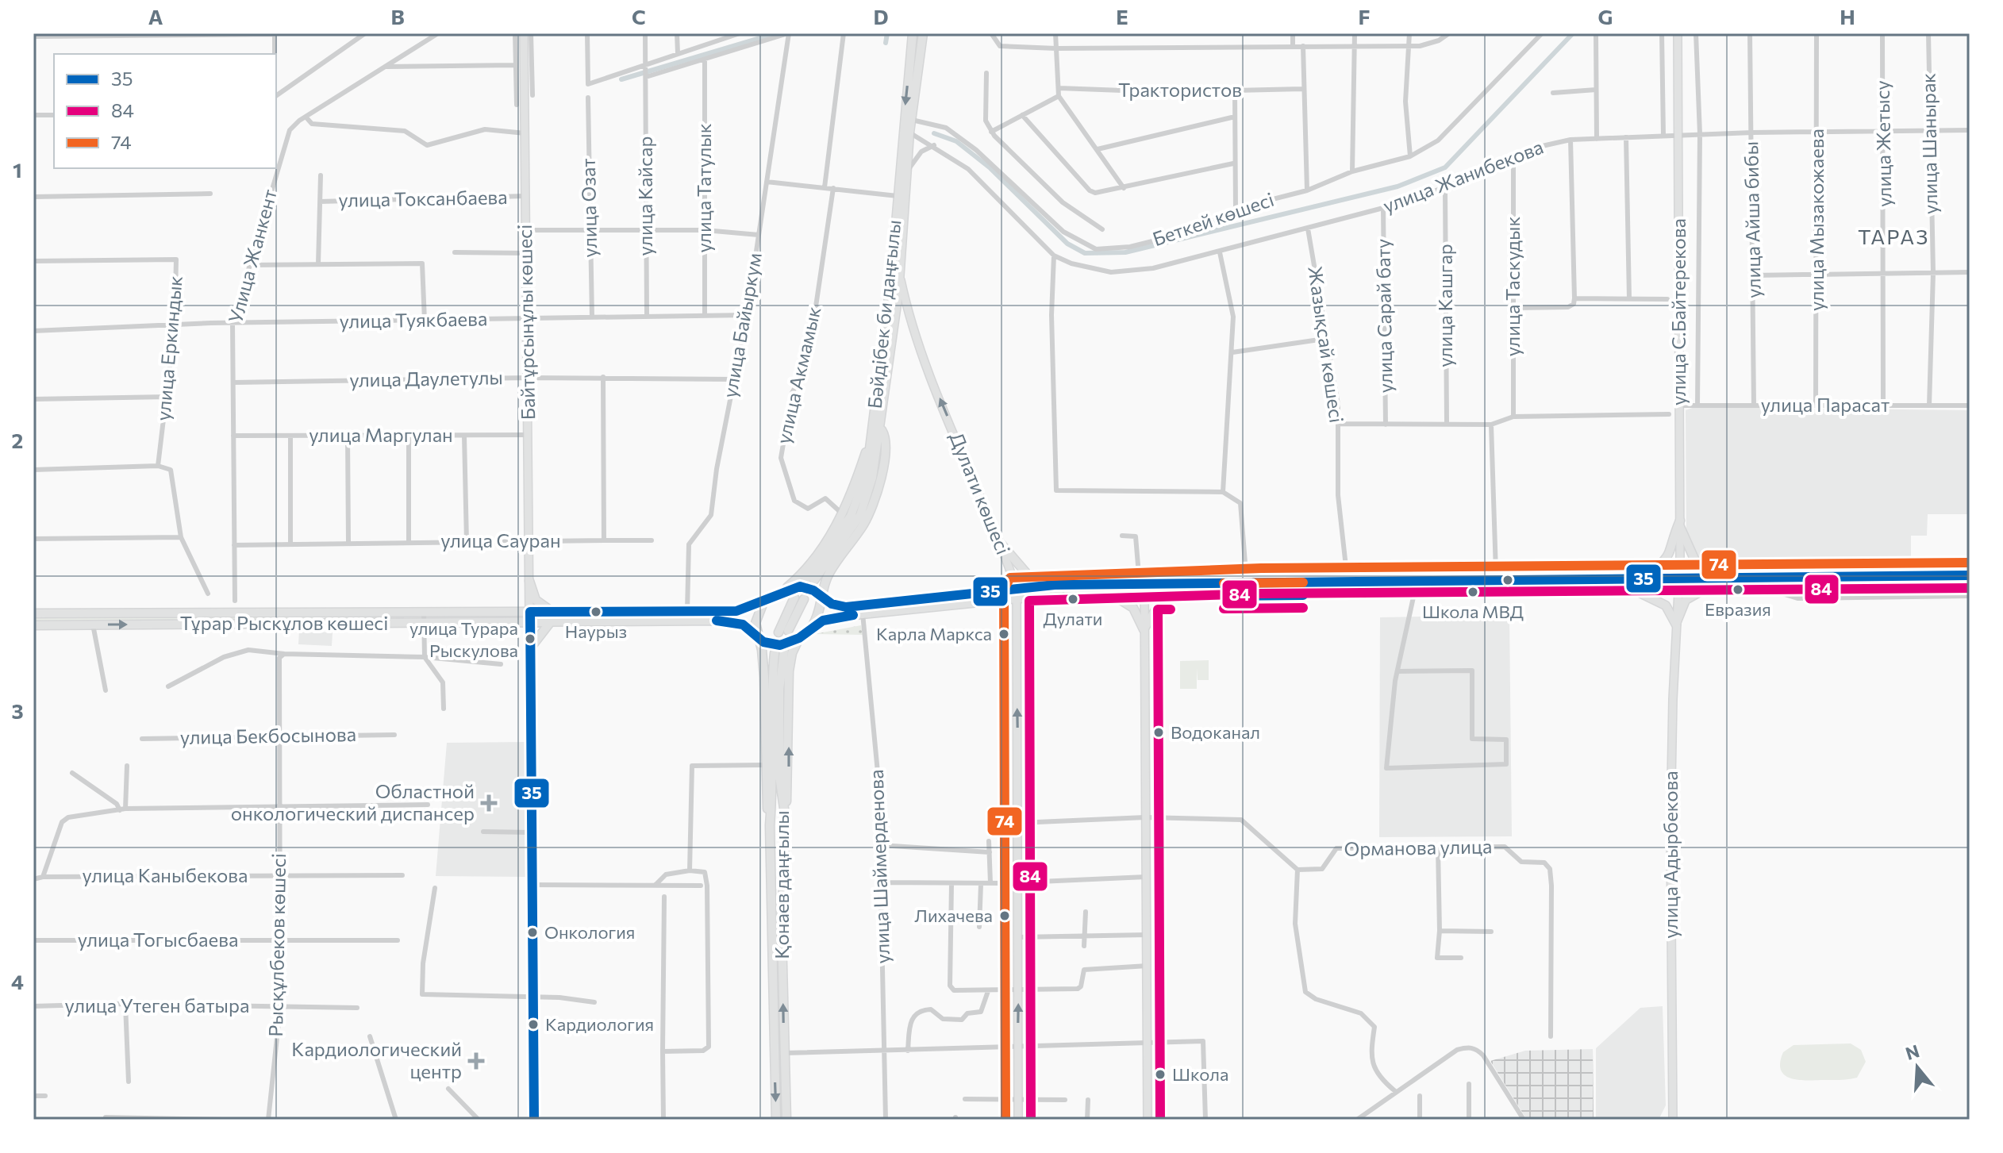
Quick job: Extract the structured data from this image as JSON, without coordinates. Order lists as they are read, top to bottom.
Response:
{
  "streets": {
    "main road": [
      "улица С.Байтерекова",
      "Бәйдібек би даңғылы",
      "Байтұрсынұлы көшесі",
      "Дулати көшесі",
      "Тұрар Рыскұлов көшесі",
      "улица Адырбекова",
      "Қонаев даңғылы"
    ],
    "street": [
      "Трактористов",
      "улица Жетысу",
      "улица Шанырак",
      "улица Жанибекова",
      "улица Татулык",
      "улица Кайсар",
      "улица Токсанбаева",
      "улица Озат",
      "Беткей көшесі",
      "улица Айша бибы",
      "улица Мызакожаева",
      "Улица Жанкент",
      "улица Таскудык",
      "улица Кашгар",
      "улица Сарай бату",
      "улица Туякбаева",
      "улица Байыркум",
      "Жазықсай көшесі",
      "улица Еркиндык",
      "улица Акмамык",
      "улица Даулетулы",
      "улица Парасат",
      "улица Маргулан",
      "улица Сауран",
      "улица Бекбосынова",
      "Орманова улица",
      "улица Шаймерденова",
      "улица Каныбекова",
      "улица Тогысбаева",
      "Рысқұлбеков көшесі",
      "улица Утеген батыра"
    ]
  },
  "crossings": [
    ["улица Жетысу", "улица Жанибекова"],
    ["улица Жетысу", "улица Парасат"],
    ["улица Шанырак", "улица Жанибекова"],
    ["улица Шанырак", "улица Парасат"],
    ["улица Жанибекова", "улица Айша бибы"],
    ["улица Жанибекова", "улица Мызакожаева"],
    ["улица Жанибекова", "улица Таскудык"],
    ["улица Жанибекова", "улица Кашгар"],
    ["улица Жанибекова", "улица С.Байтерекова"],
    ["улица Жанибекова", "Бәйдібек би даңғылы"],
    ["улица Жанибекова", "улица Сарай бату"],
    ["улица Жанибекова", "Жазықсай көшесі"],
    ["улица Татулык", "улица Туякбаева"],
    ["улица Кайсар", "улица Туякбаева"],
    ["улица Токсанбаева", "Байтұрсынұлы көшесі"],
    ["улица Озат", "улица Туякбаева"],
    ["Беткей көшесі", "Бәйдібек би даңғылы"],
    ["улица Айша бибы", "улица Парасат"],
    ["улица Мызакожаева", "улица Парасат"],
    ["Улица Жанкент", "улица Туякбаева"],
    ["Улица Жанкент", "улица Даулетулы"],
    ["Улица Жанкент", "улица Маргулан"],
    ["Улица Жанкент", "улица Сауран"],
    ["улица С.Байтерекова", "улица Парасат"],
    ["улица С.Байтерекова", "улица Адырбекова"],
    ["Бәйдібек би даңғылы", "Дулати көшесі"],
    ["улица Туякбаева", "Байтұрсынұлы көшесі"],
    ["улица Туякбаева", "улица Байыркум"],
    ["улица Туякбаева", "улица Еркиндык"],
    ["Байтұрсынұлы көшесі", "улица Даулетулы"],
    ["Байтұрсынұлы көшесі", "улица Маргулан"],
    ["Байтұрсынұлы көшесі", "улица Сауран"],
    ["Байтұрсынұлы көшесі", "Тұрар Рыскұлов көшесі"],
    ["улица Байыркум", "улица Даулетулы"],
    ["улица Бекбосынова", "Рысқұлбеков көшесі"],
    ["улица Каныбекова", "Рысқұлбеков көшесі"],
    ["улица Тогысбаева", "Рысқұлбеков көшесі"],
    ["Рысқұлбеков көшесі", "улица Утеген батыра"]
  ],
  "one_way": ["Дулати көшесі"],
  "districts": ["ТАРАЗ"],
  "places": {
    "other": [
      "Евразия",
      "Школа МВД",
      "Дулати",
      "Наурыз",
      "Карла Маркса",
      "улица Турара Рыскулова",
      "Водоканал",
      "Лихачева",
      "Онкология",
      "Кардиология",
      "Школа"
    ],
    "health": ["Областной онкологический диспансер", "Кардиологический центр"]
  },
  "lines": ["transit line 74", "transit line 35", "transit line 84"],
  "legend": ["35", "84", "74"],
  "north": "top",
  "grid": {
    "columns": [
      "A",
      "B",
      "C",
      "D",
      "E",
      "F",
      "G",
      "H"
    ],
    "rows": [
      "1",
      "2",
      "3",
      "4"
    ]
  }
}
